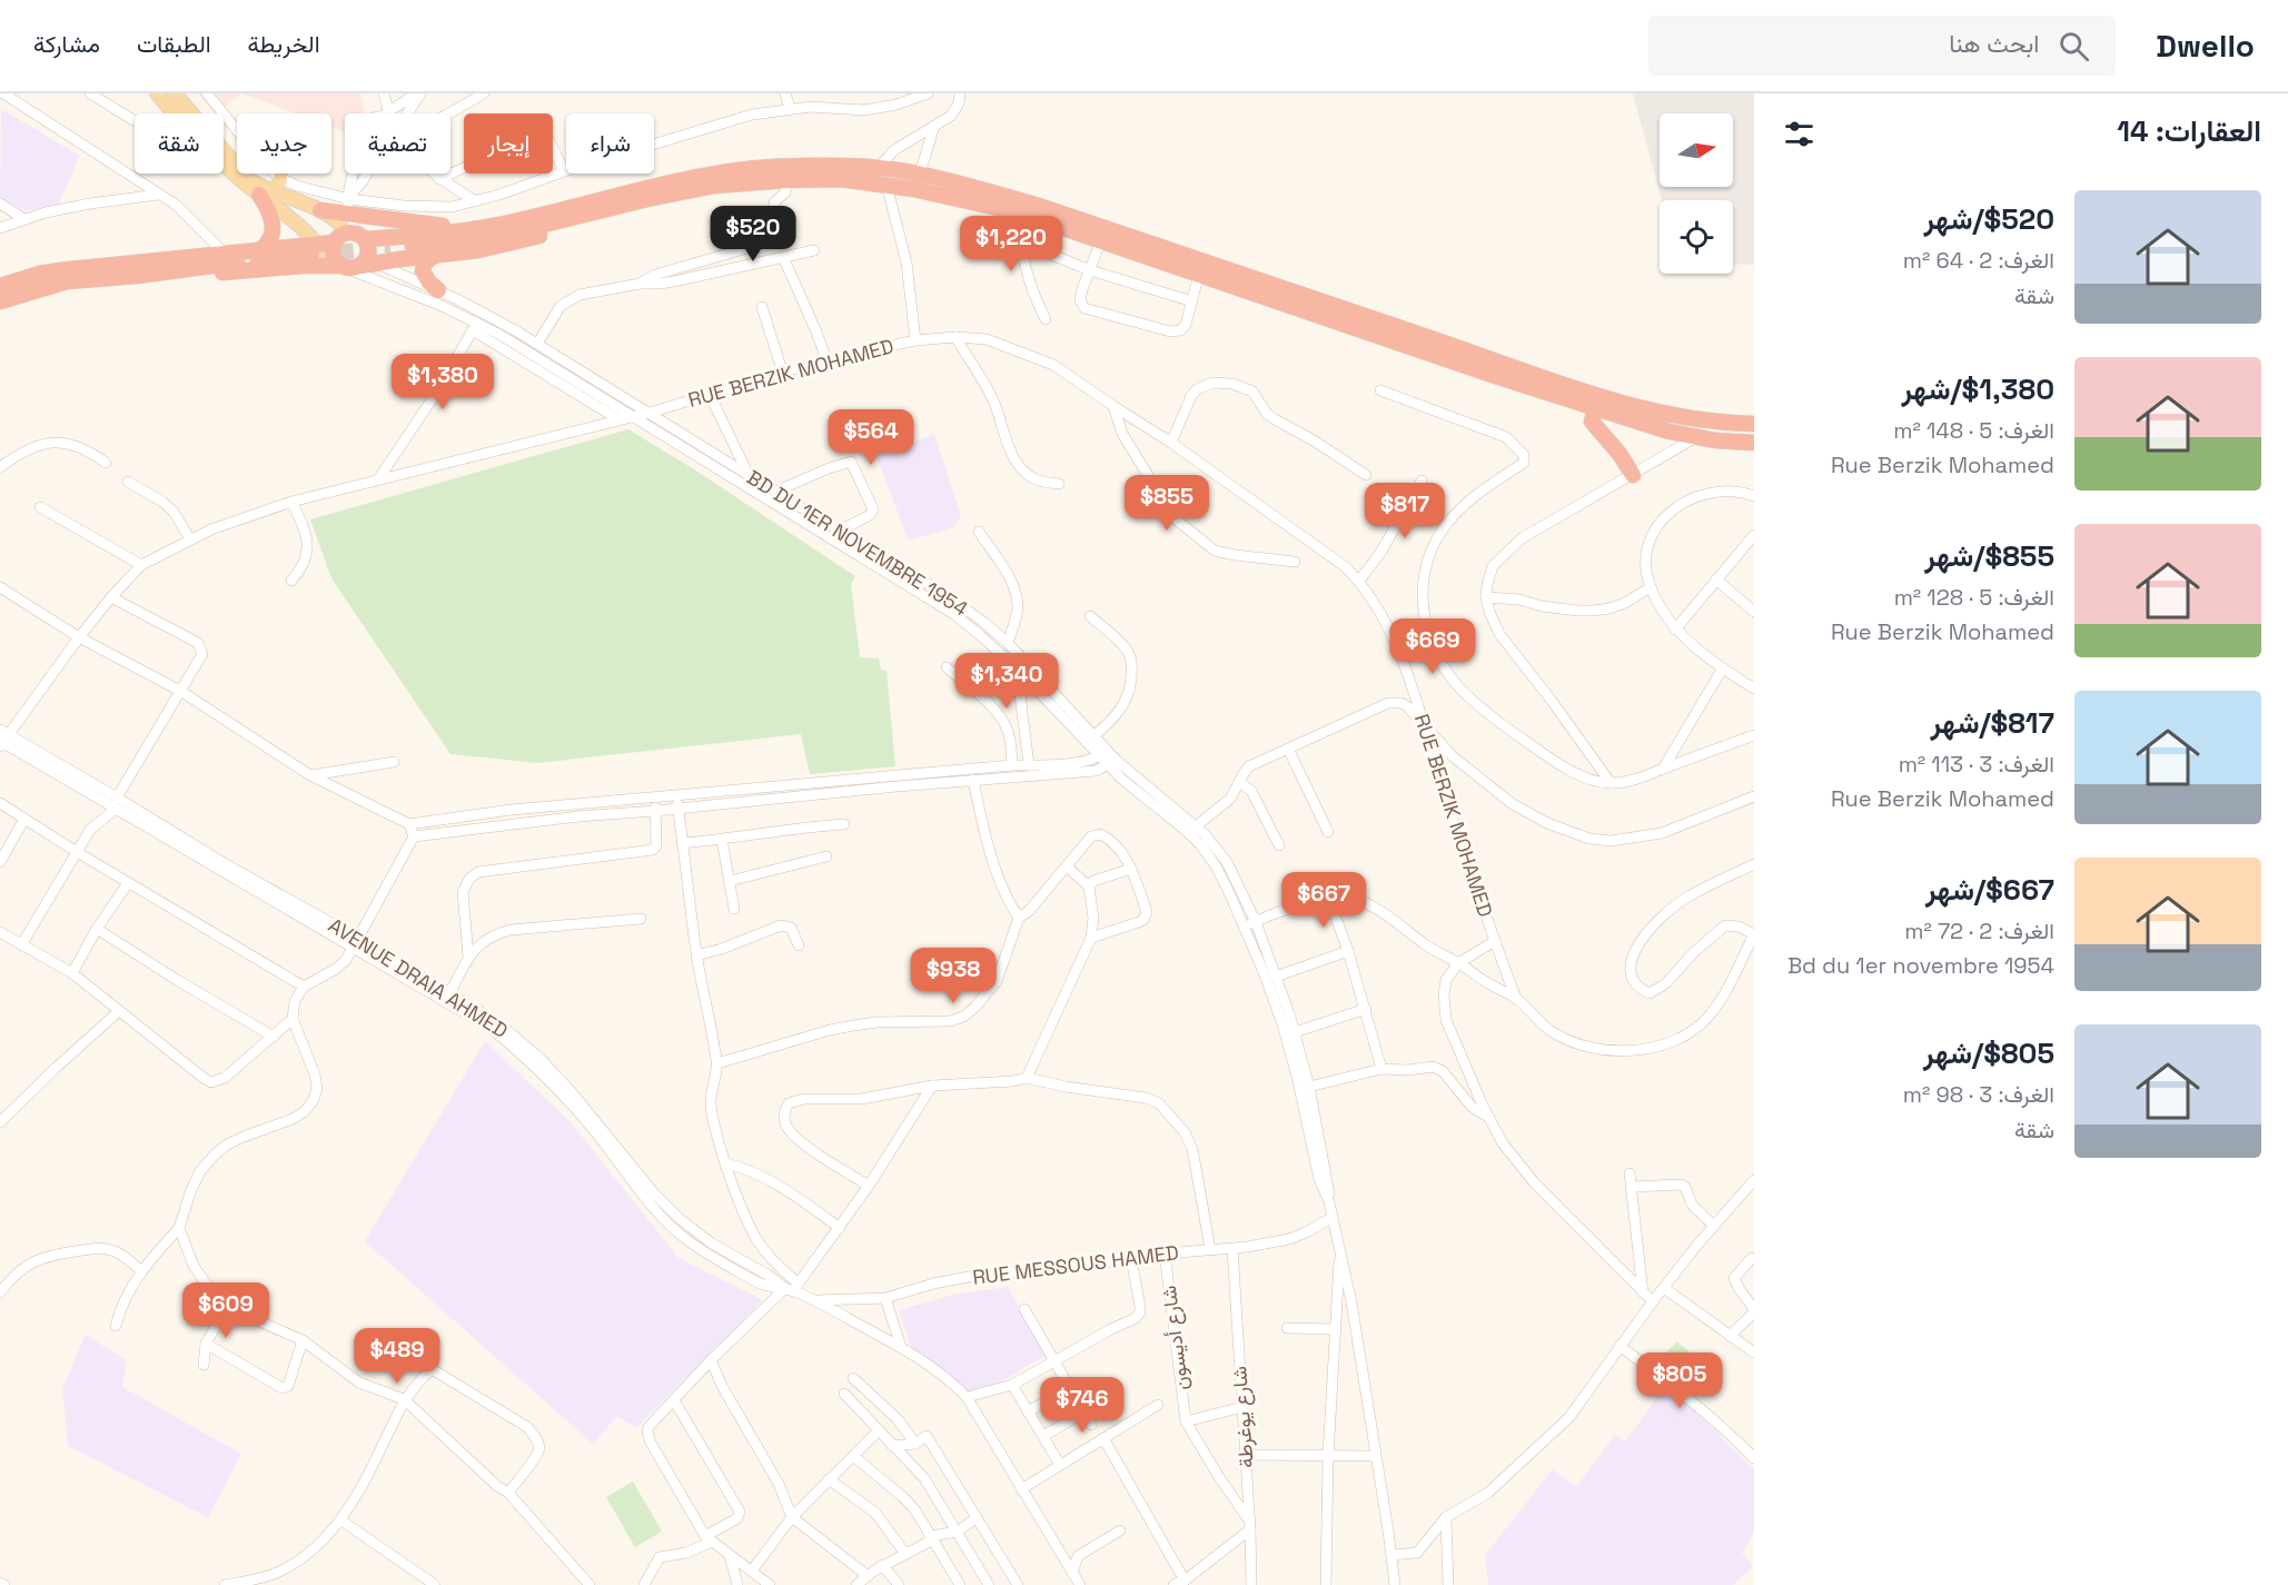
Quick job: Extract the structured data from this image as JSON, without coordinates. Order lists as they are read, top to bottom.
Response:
{
  "streets": {
    "street": [
      "RUE BERZIK MOHAMED",
      "BD DU 1ER NOVEMBRE 1954",
      "AVENUE DRAIA AHMED",
      "RUE MESSOUS HAMED",
      "شارع أديسون",
      "شارع يوغرطة"
    ]
  },
  "crossings": [
    ["RUE BERZIK MOHAMED", "BD DU 1ER NOVEMBRE 1954"],
    ["RUE BERZIK MOHAMED", "AVENUE DRAIA AHMED"],
    ["RUE MESSOUS HAMED", "شارع أديسون"],
    ["RUE MESSOUS HAMED", "شارع يوغرطة"]
  ],
  "north": "right",
  "page": {
    "header": "Dwello",
    "search": "ابحث هنا",
    "nav": ["الخريطة", "الطبقات", "مشاركة"],
    "heading": "العقارات: 14",
    "chip": [
      "شراء",
      "إيجار",
      "تصفية",
      "جديد",
      "شقة"
    ],
    "list": [
      {
        "name": "$520/شهر",
        "note": "الغرف: 2 · 64 m² · شقة"
      },
      {
        "name": "$1,380/شهر",
        "note": "الغرف: 5 · 148 m² · Rue Berzik Mohamed"
      },
      {
        "name": "$855/شهر",
        "note": "الغرف: 5 · 128 m² · Rue Berzik Mohamed"
      },
      {
        "name": "$817/شهر",
        "note": "الغرف: 3 · 113 m² · Rue Berzik Mohamed"
      },
      {
        "name": "$667/شهر",
        "note": "الغرف: 2 · 72 m² · Bd du 1er novembre 1954"
      },
      {
        "name": "$805/شهر",
        "note": "الغرف: 3 · 98 m² · شقة"
      }
    ],
    "price": [
      "$520",
      "$1,220",
      "$1,380",
      "$564",
      "$855",
      "$817",
      "$669",
      "$1,340",
      "$667",
      "$938",
      "$609",
      "$489",
      "$805",
      "$746"
    ]
  }
}
